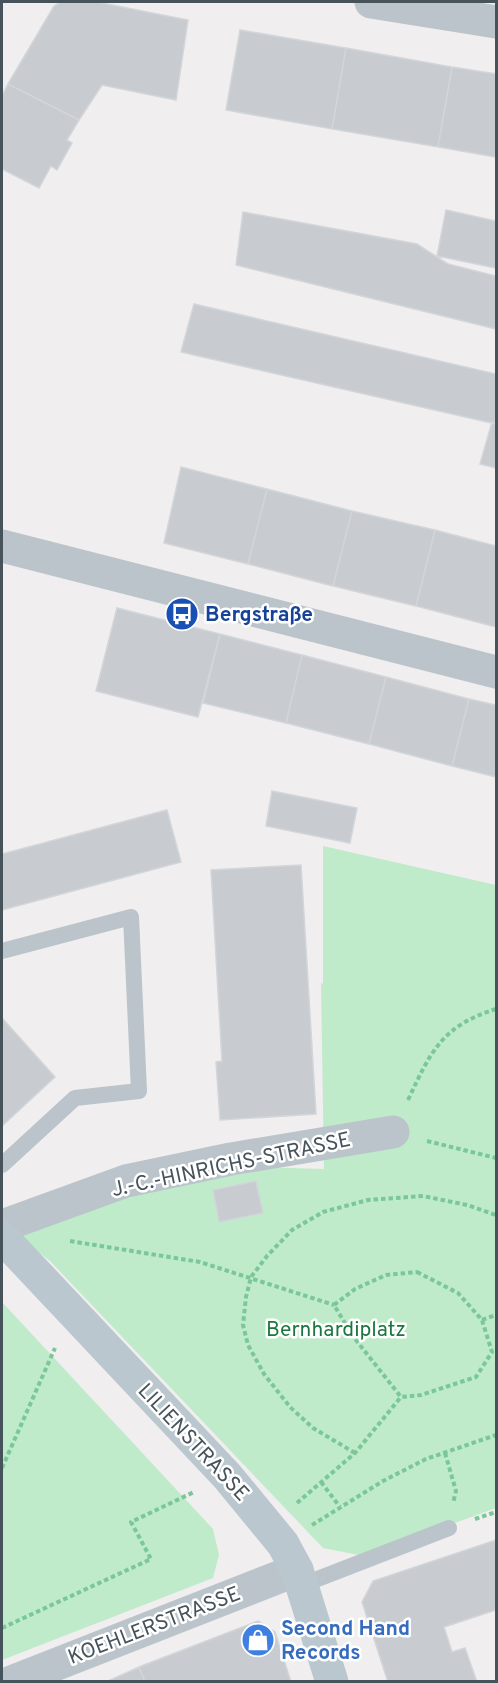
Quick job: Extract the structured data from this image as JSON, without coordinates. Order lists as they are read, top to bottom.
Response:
{
  "streets": {
    "street": ["J.-C.-HINRICHS-STRASSE", "LILIENSTRASSE", "KOEHLERSTRASSE"]
  },
  "crossings": [
    ["LILIENSTRASSE", "KOEHLERSTRASSE"]
  ],
  "parks": ["Bernhardiplatz"],
  "places": {
    "bus stop": ["Bergstraße"],
    "shop": ["Second Hand Records"]
  }
}
